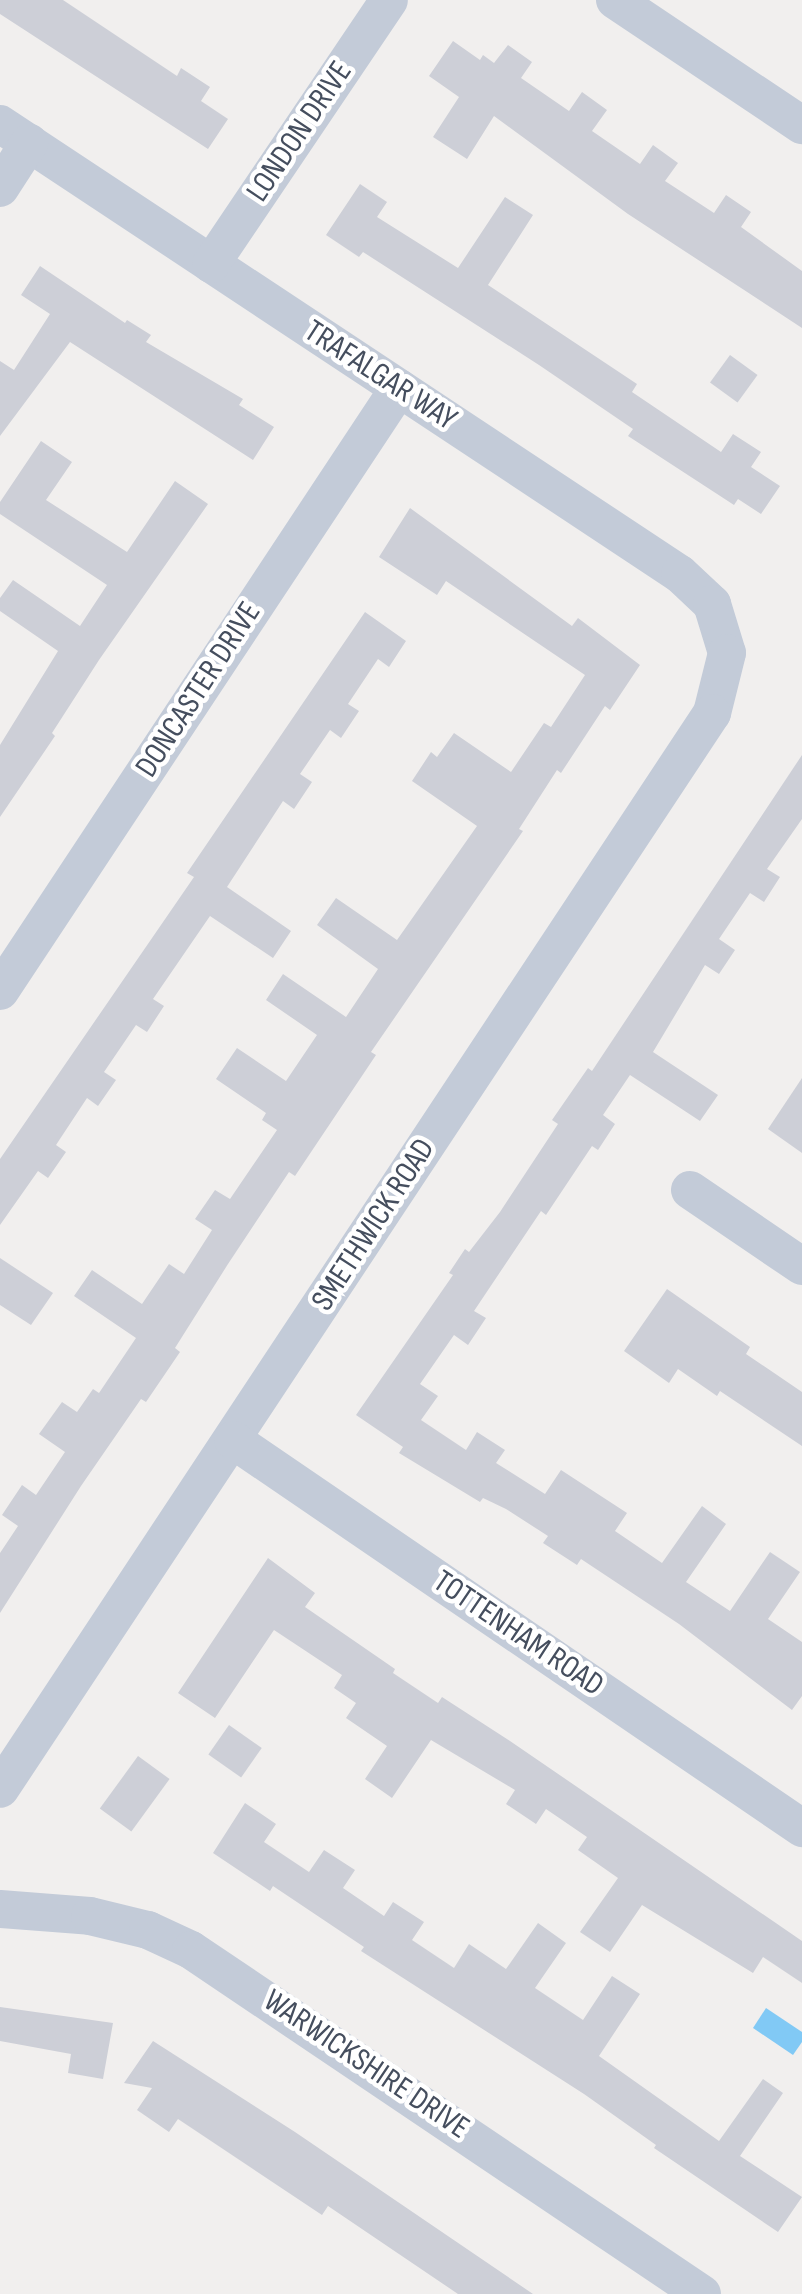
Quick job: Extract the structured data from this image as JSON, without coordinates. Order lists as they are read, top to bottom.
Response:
{
  "streets": {
    "street": [
      "LONDON DRIVE",
      "TRAFALGAR WAY",
      "DONCASTER DRIVE",
      "SMETHWICK ROAD",
      "TOTTENHAM ROAD",
      "WARWICKSHIRE DRIVE"
    ]
  },
  "crossings": [
    ["LONDON DRIVE", "TRAFALGAR WAY"],
    ["TRAFALGAR WAY", "DONCASTER DRIVE"],
    ["TRAFALGAR WAY", "SMETHWICK ROAD"],
    ["SMETHWICK ROAD", "TOTTENHAM ROAD"]
  ]
}
